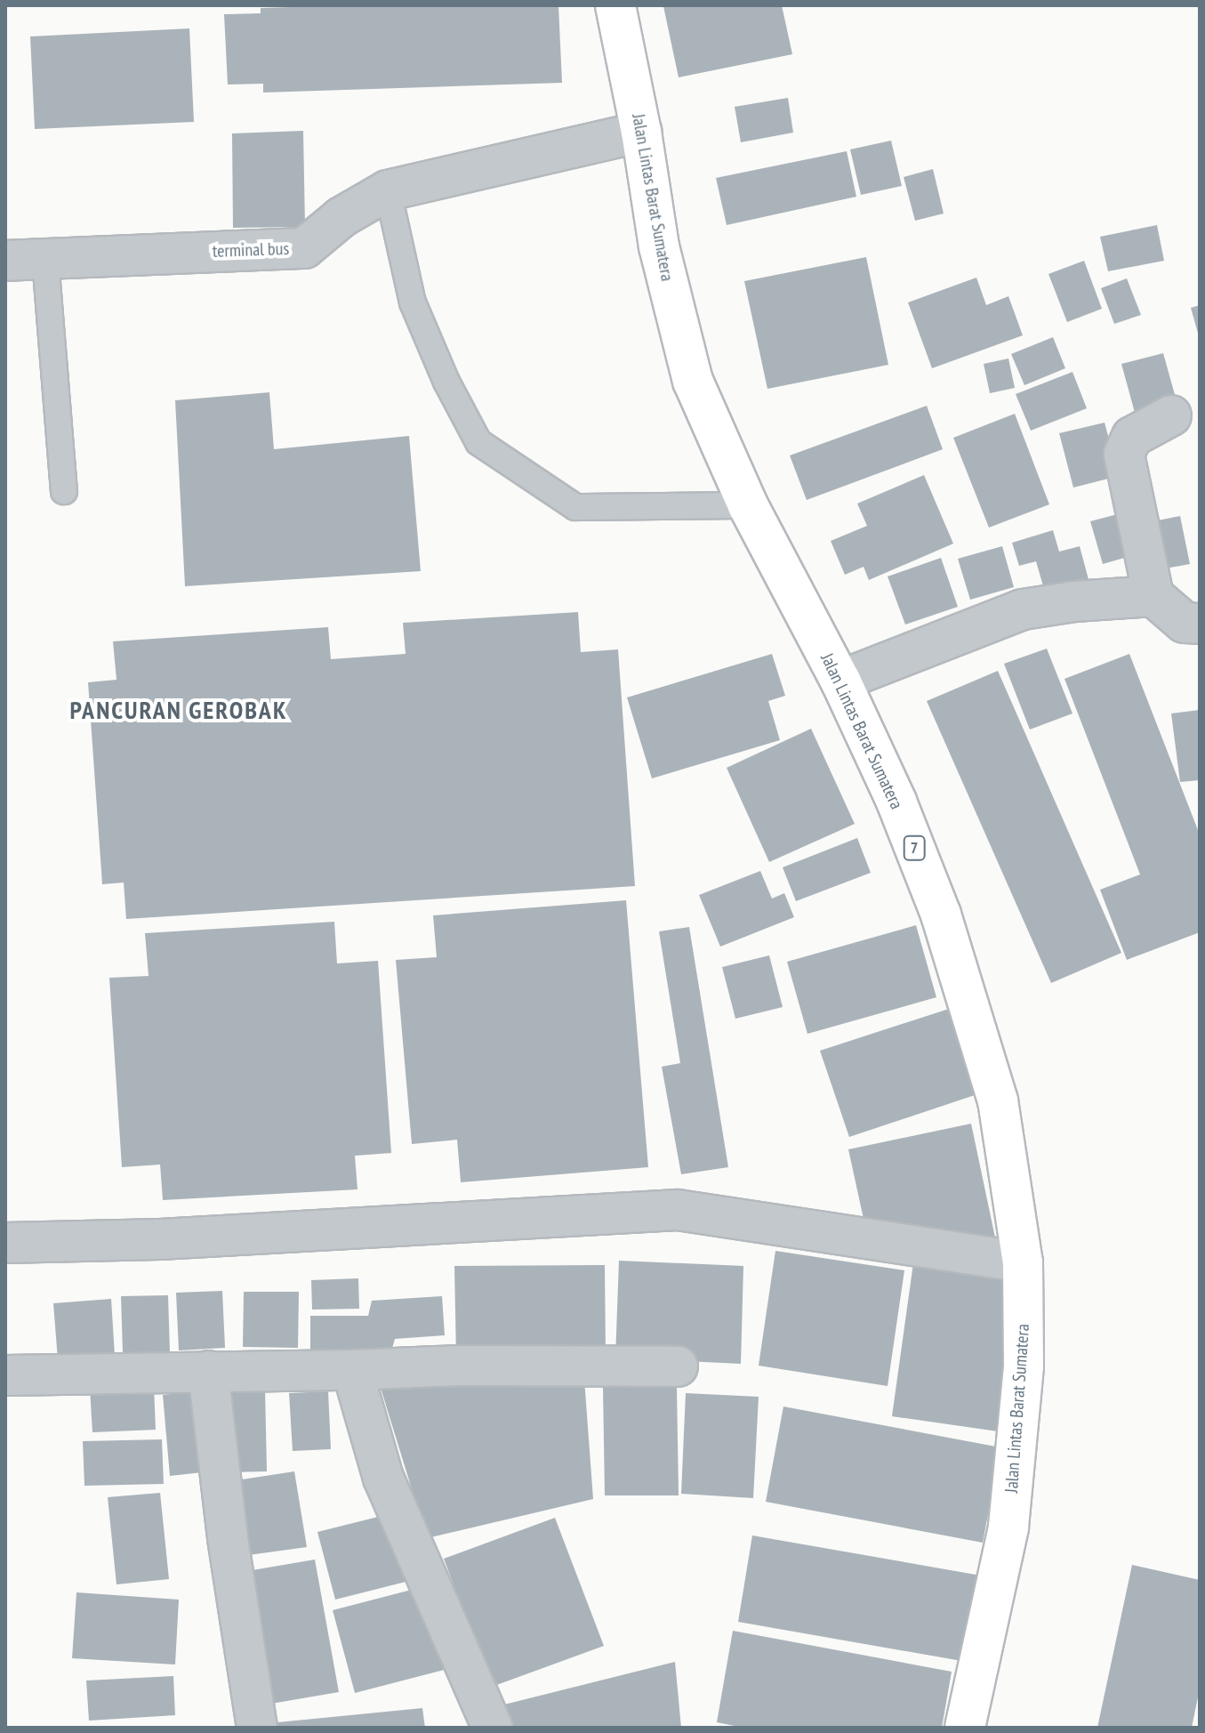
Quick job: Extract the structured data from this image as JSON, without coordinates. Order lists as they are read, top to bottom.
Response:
{
  "streets": {
    "highway": ["Jalan Lintas Barat Sumatera", "7"],
    "street": ["terminal bus"]
  },
  "crossings": [
    ["Jalan Lintas Barat Sumatera", "terminal bus"]
  ],
  "districts": ["PANCURAN GEROBAK"]
}
